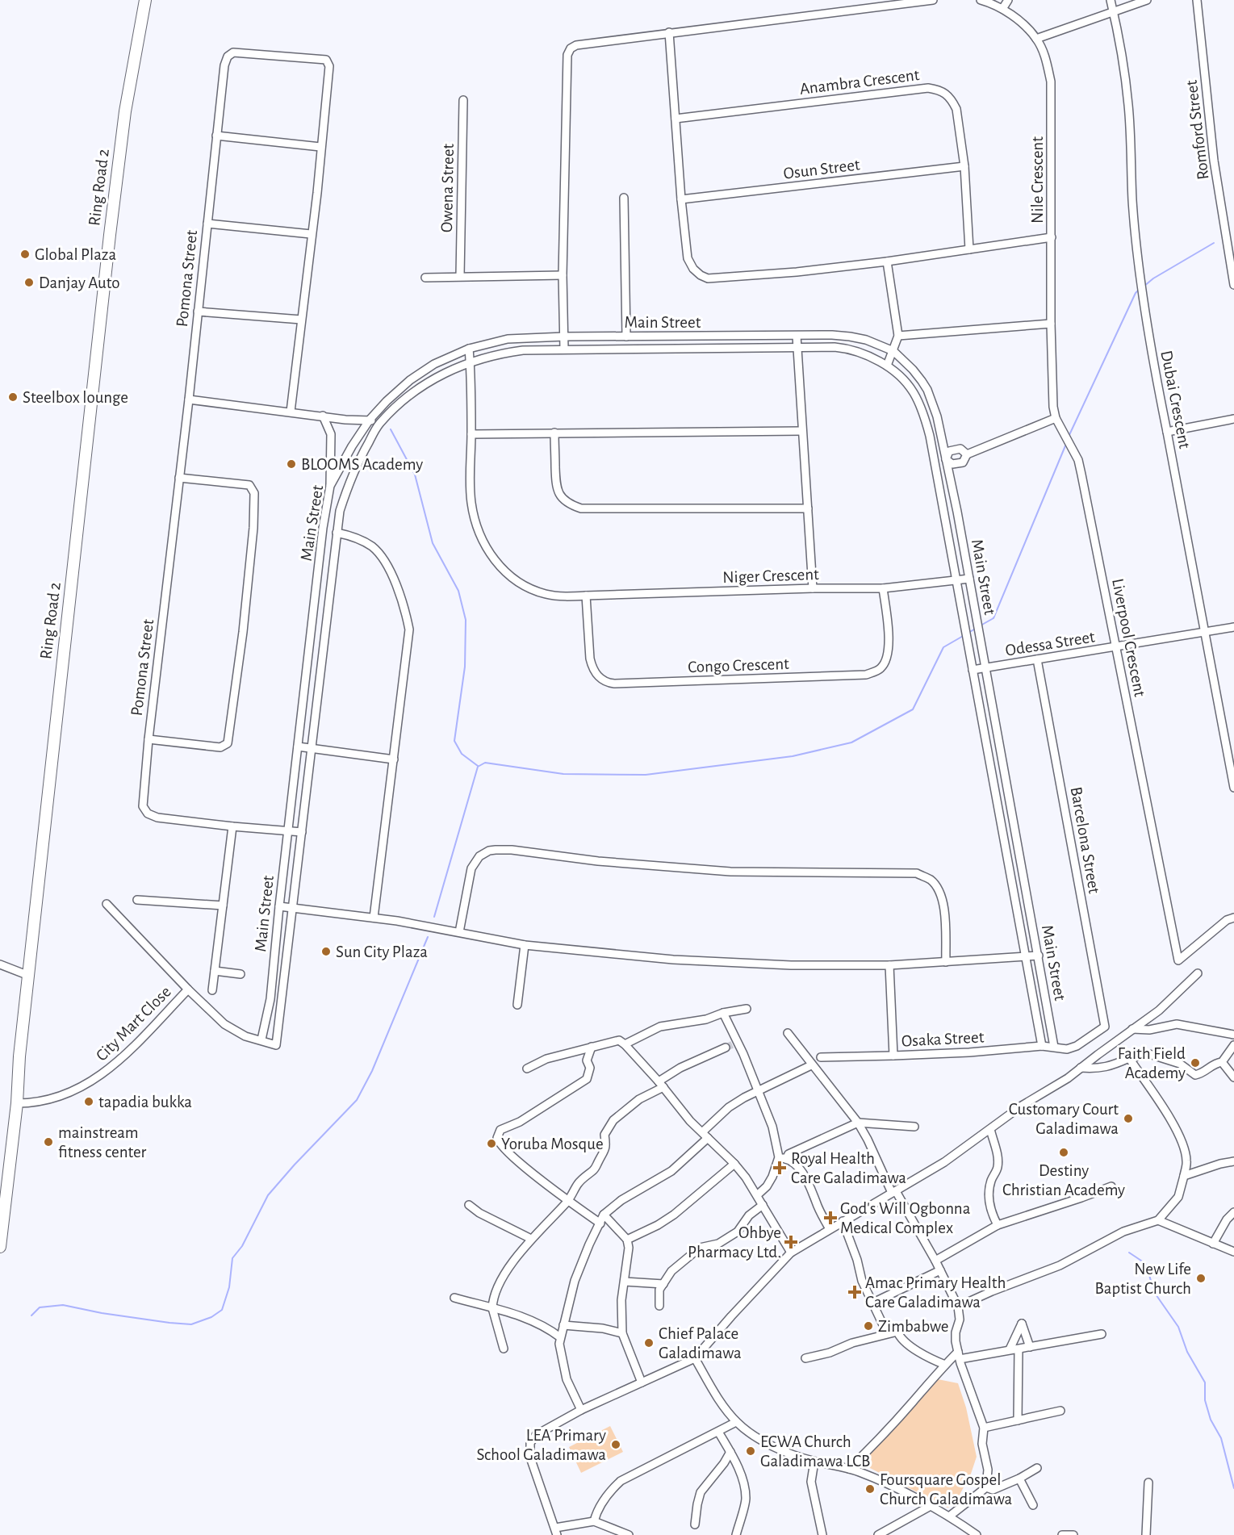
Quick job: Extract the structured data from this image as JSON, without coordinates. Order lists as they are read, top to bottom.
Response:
{
  "streets": {
    "main road": ["Ring Road 2"],
    "street": [
      "Anambra Crescent",
      "Romford Street",
      "Osun Street",
      "Nile Crescent",
      "Owena Street",
      "Pomona Street",
      "Main Street",
      "Dubai Crescent",
      "Niger Crescent",
      "Liverpool Crescent",
      "Odessa Street",
      "Congo Crescent",
      "Barcelona Street",
      "City Mart Close",
      "Osaka Street"
    ]
  },
  "crossings": [
    ["Anambra Crescent", "Osun Street"],
    ["Nile Crescent", "Liverpool Crescent"],
    ["Ring Road 2", "City Mart Close"],
    ["Pomona Street", "Main Street"],
    ["Main Street", "Niger Crescent"],
    ["Main Street", "Odessa Street"],
    ["Main Street", "Osaka Street"],
    ["Dubai Crescent", "Odessa Street"],
    ["Niger Crescent", "Congo Crescent"],
    ["Liverpool Crescent", "Odessa Street"],
    ["Odessa Street", "Barcelona Street"],
    ["Barcelona Street", "Osaka Street"]
  ],
  "places": {
    "other": [
      "Global Plaza",
      "Danjay Auto",
      "Steelbox lounge",
      "BLOOMS Academy",
      "Sun City Plaza",
      "Faith Field Academy",
      "tapadia bukka",
      "Customary Court Galadimawa",
      "mainstream fitness center",
      "Yoruba Mosque",
      "Destiny Christian Academy",
      "New Life Baptist Church",
      "Zimbabwe",
      "Chief Palace Galadimawa",
      "LEA Primary School Galadimawa",
      "ECWA Church Galadimawa LCB",
      "Foursquare Gospel Church Galadimawa"
    ],
    "health": [
      "Royal Health Care Galadimawa",
      "God's Will Ogbonna Medical Complex",
      "Ohbye Pharmacy Ltd.",
      "Amac Primary Health Care Galadimawa"
    ]
  }
}
